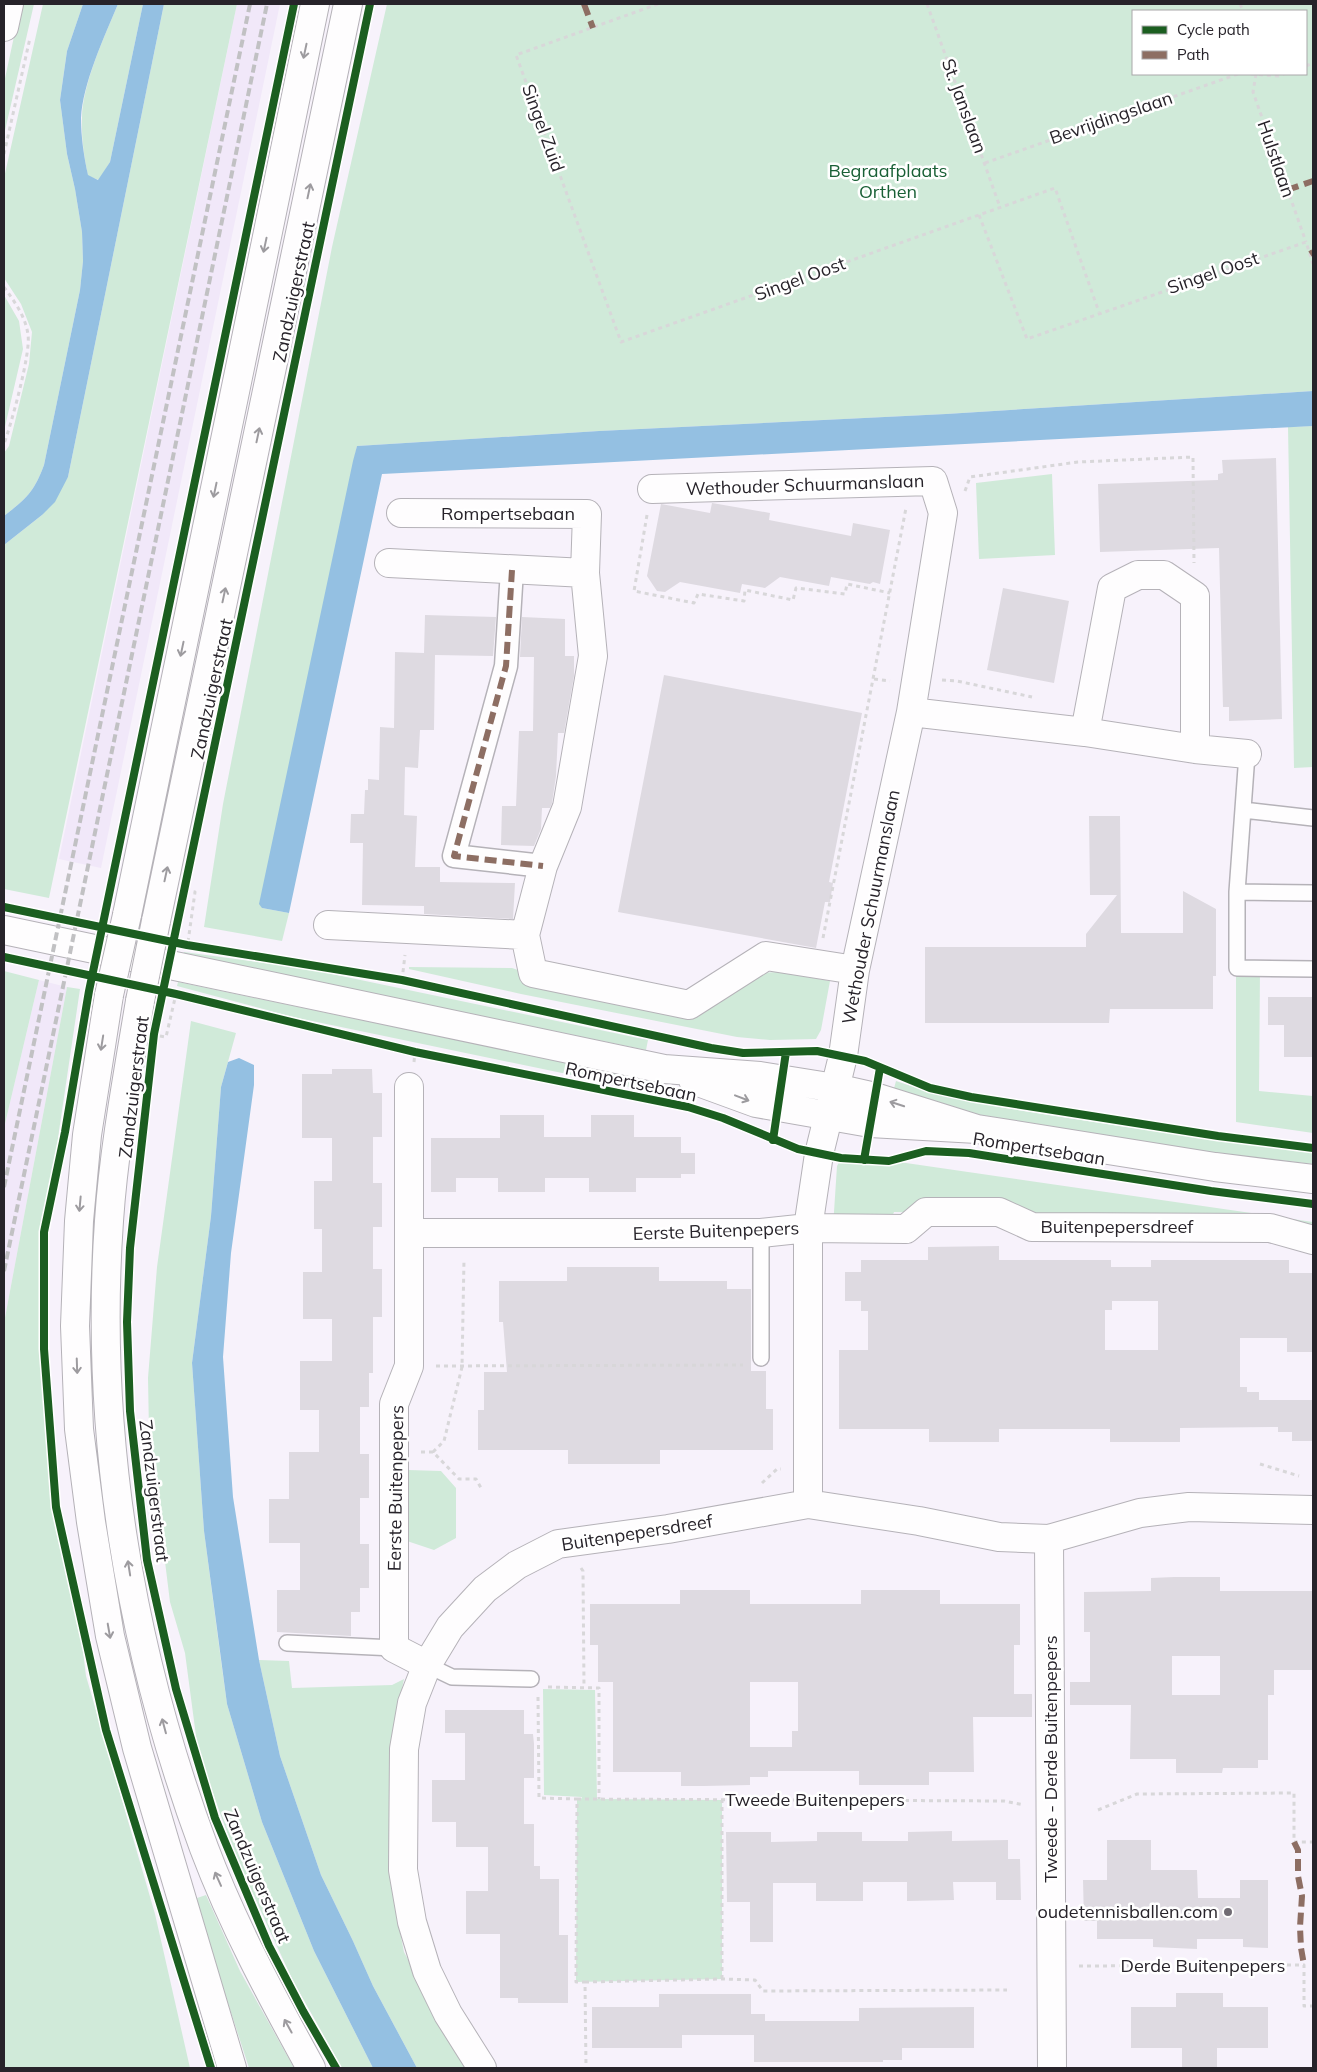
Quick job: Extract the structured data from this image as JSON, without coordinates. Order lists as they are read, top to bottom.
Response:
{
  "streets": {
    "street": [
      "Zandzuigerstraat",
      "Wethouder Schuurmanslaan",
      "Rompertsebaan",
      "Buitenpepersdreef",
      "Eerste Buitenpepers",
      "Tweede - Derde Buitenpepers"
    ],
    "path": [
      "St. Janslaan",
      "Bevrijdingslaan",
      "Singel Zuid",
      "Hulstlaan",
      "Singel Oost",
      "Tweede Buitenpepers",
      "Derde Buitenpepers"
    ]
  },
  "crossings": [
    ["St. Janslaan", "Bevrijdingslaan"],
    ["St. Janslaan", "Singel Oost"],
    ["Singel Zuid", "Singel Oost"],
    ["Hulstlaan", "Singel Oost"],
    ["Wethouder Schuurmanslaan", "Rompertsebaan"],
    ["Buitenpepersdreef", "Eerste Buitenpepers"],
    ["Buitenpepersdreef", "Tweede - Derde Buitenpepers"],
    ["Tweede - Derde Buitenpepers", "Tweede Buitenpepers"],
    ["Tweede - Derde Buitenpepers", "Derde Buitenpepers"]
  ],
  "parks": ["Begraafplaats Orthen"],
  "places": ["oudetennisballen.com"],
  "legend": ["Cycle path", "Path"]
}
